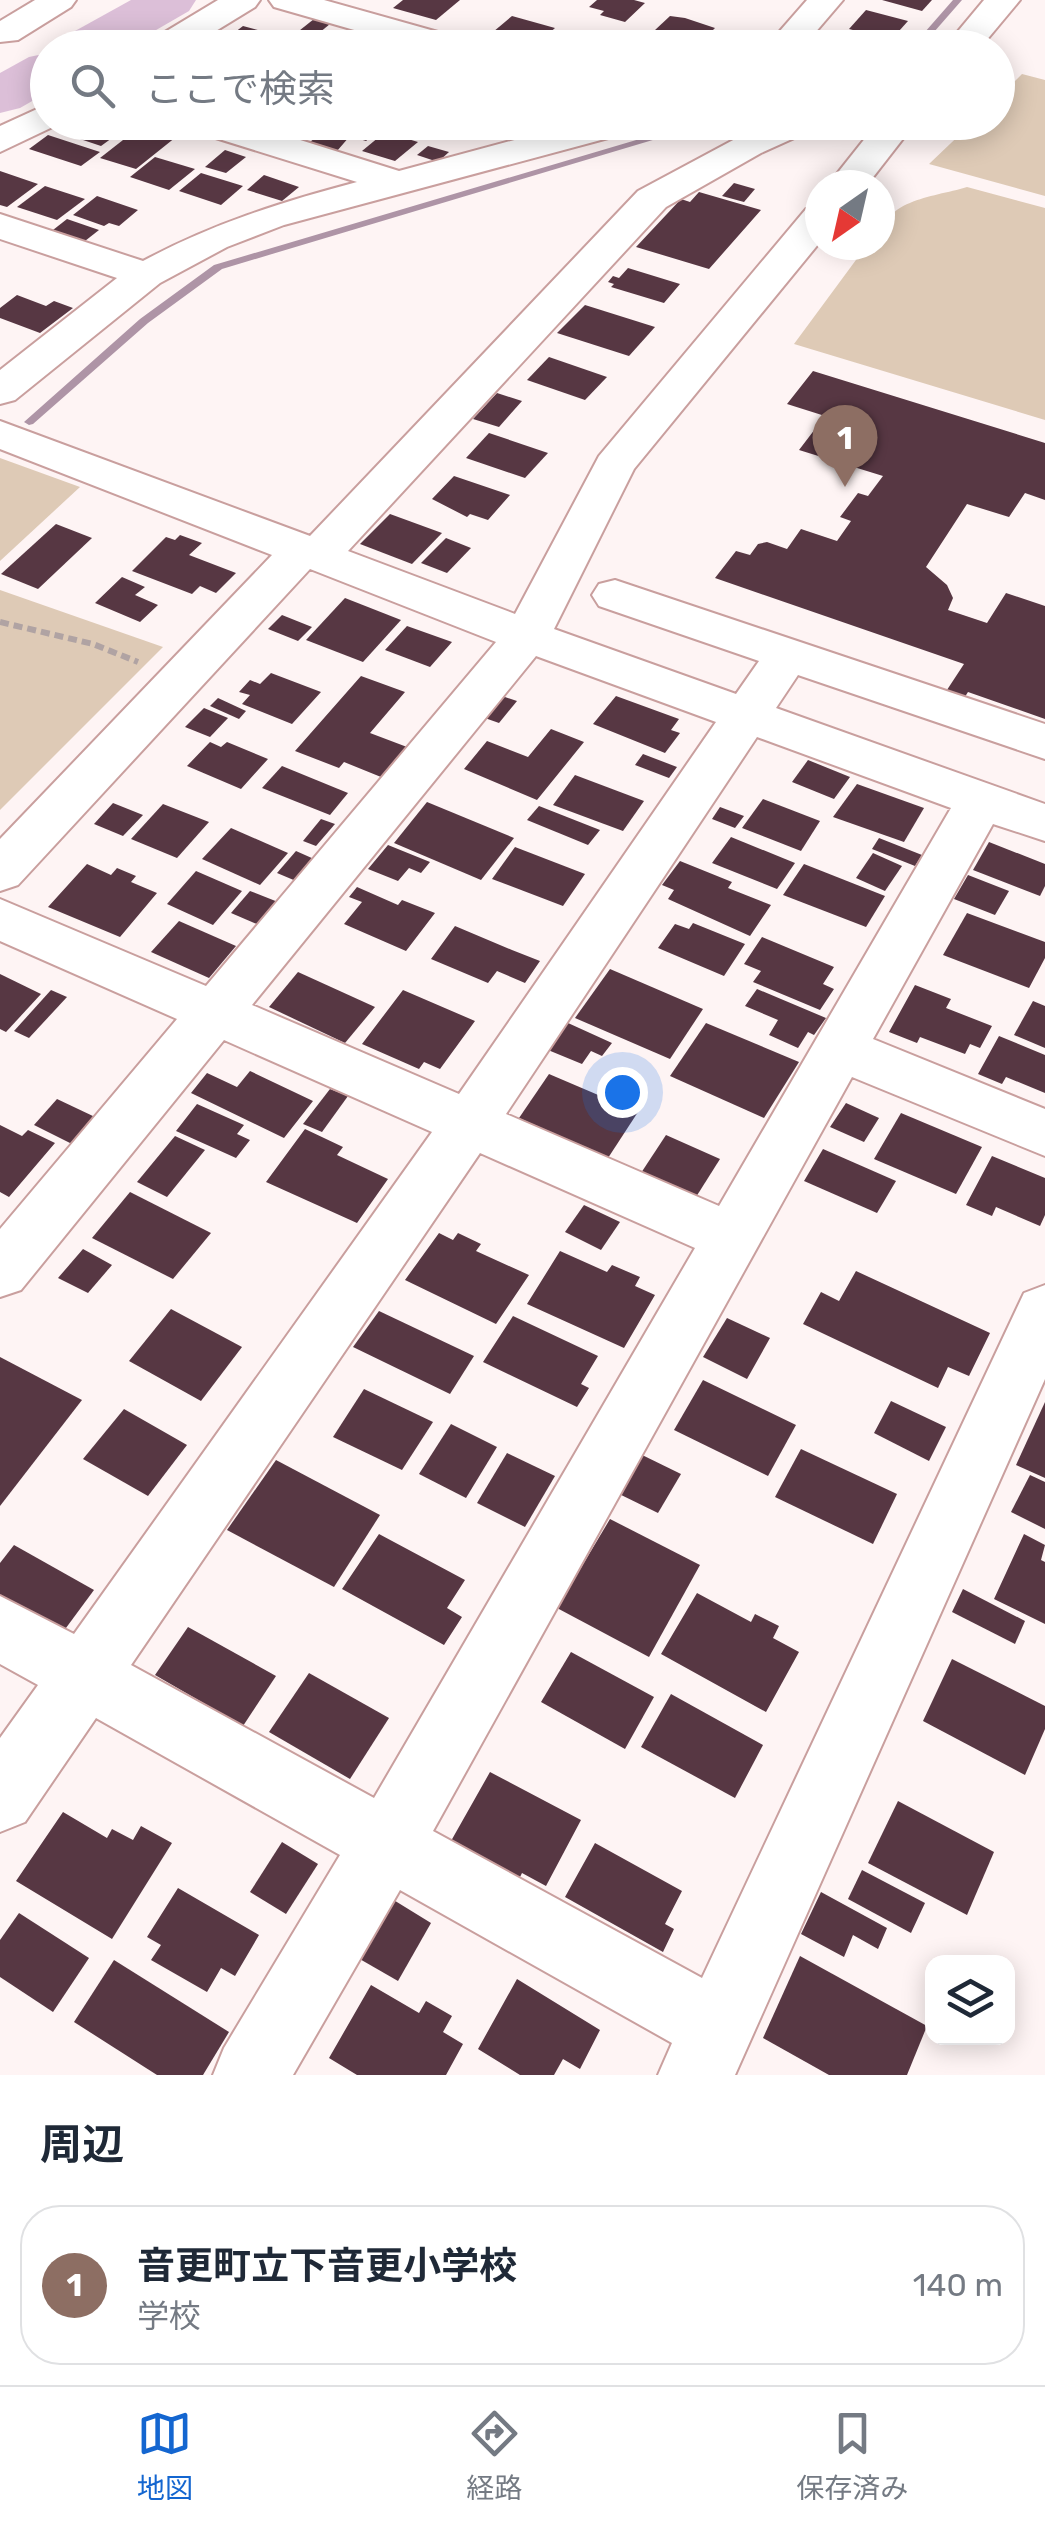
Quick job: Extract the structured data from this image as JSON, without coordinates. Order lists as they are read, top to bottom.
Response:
{
  "north": "bottom left",
  "page": {
    "search": "ここで検索",
    "pins": "1",
    "heading": "周辺",
    "list": [
      {
        "mark": "1",
        "name": "音更町立下音更小学校",
        "note": "学校",
        "value": "140 m"
      }
    ],
    "nav": ["地図", "経路", "保存済み"]
  }
}
